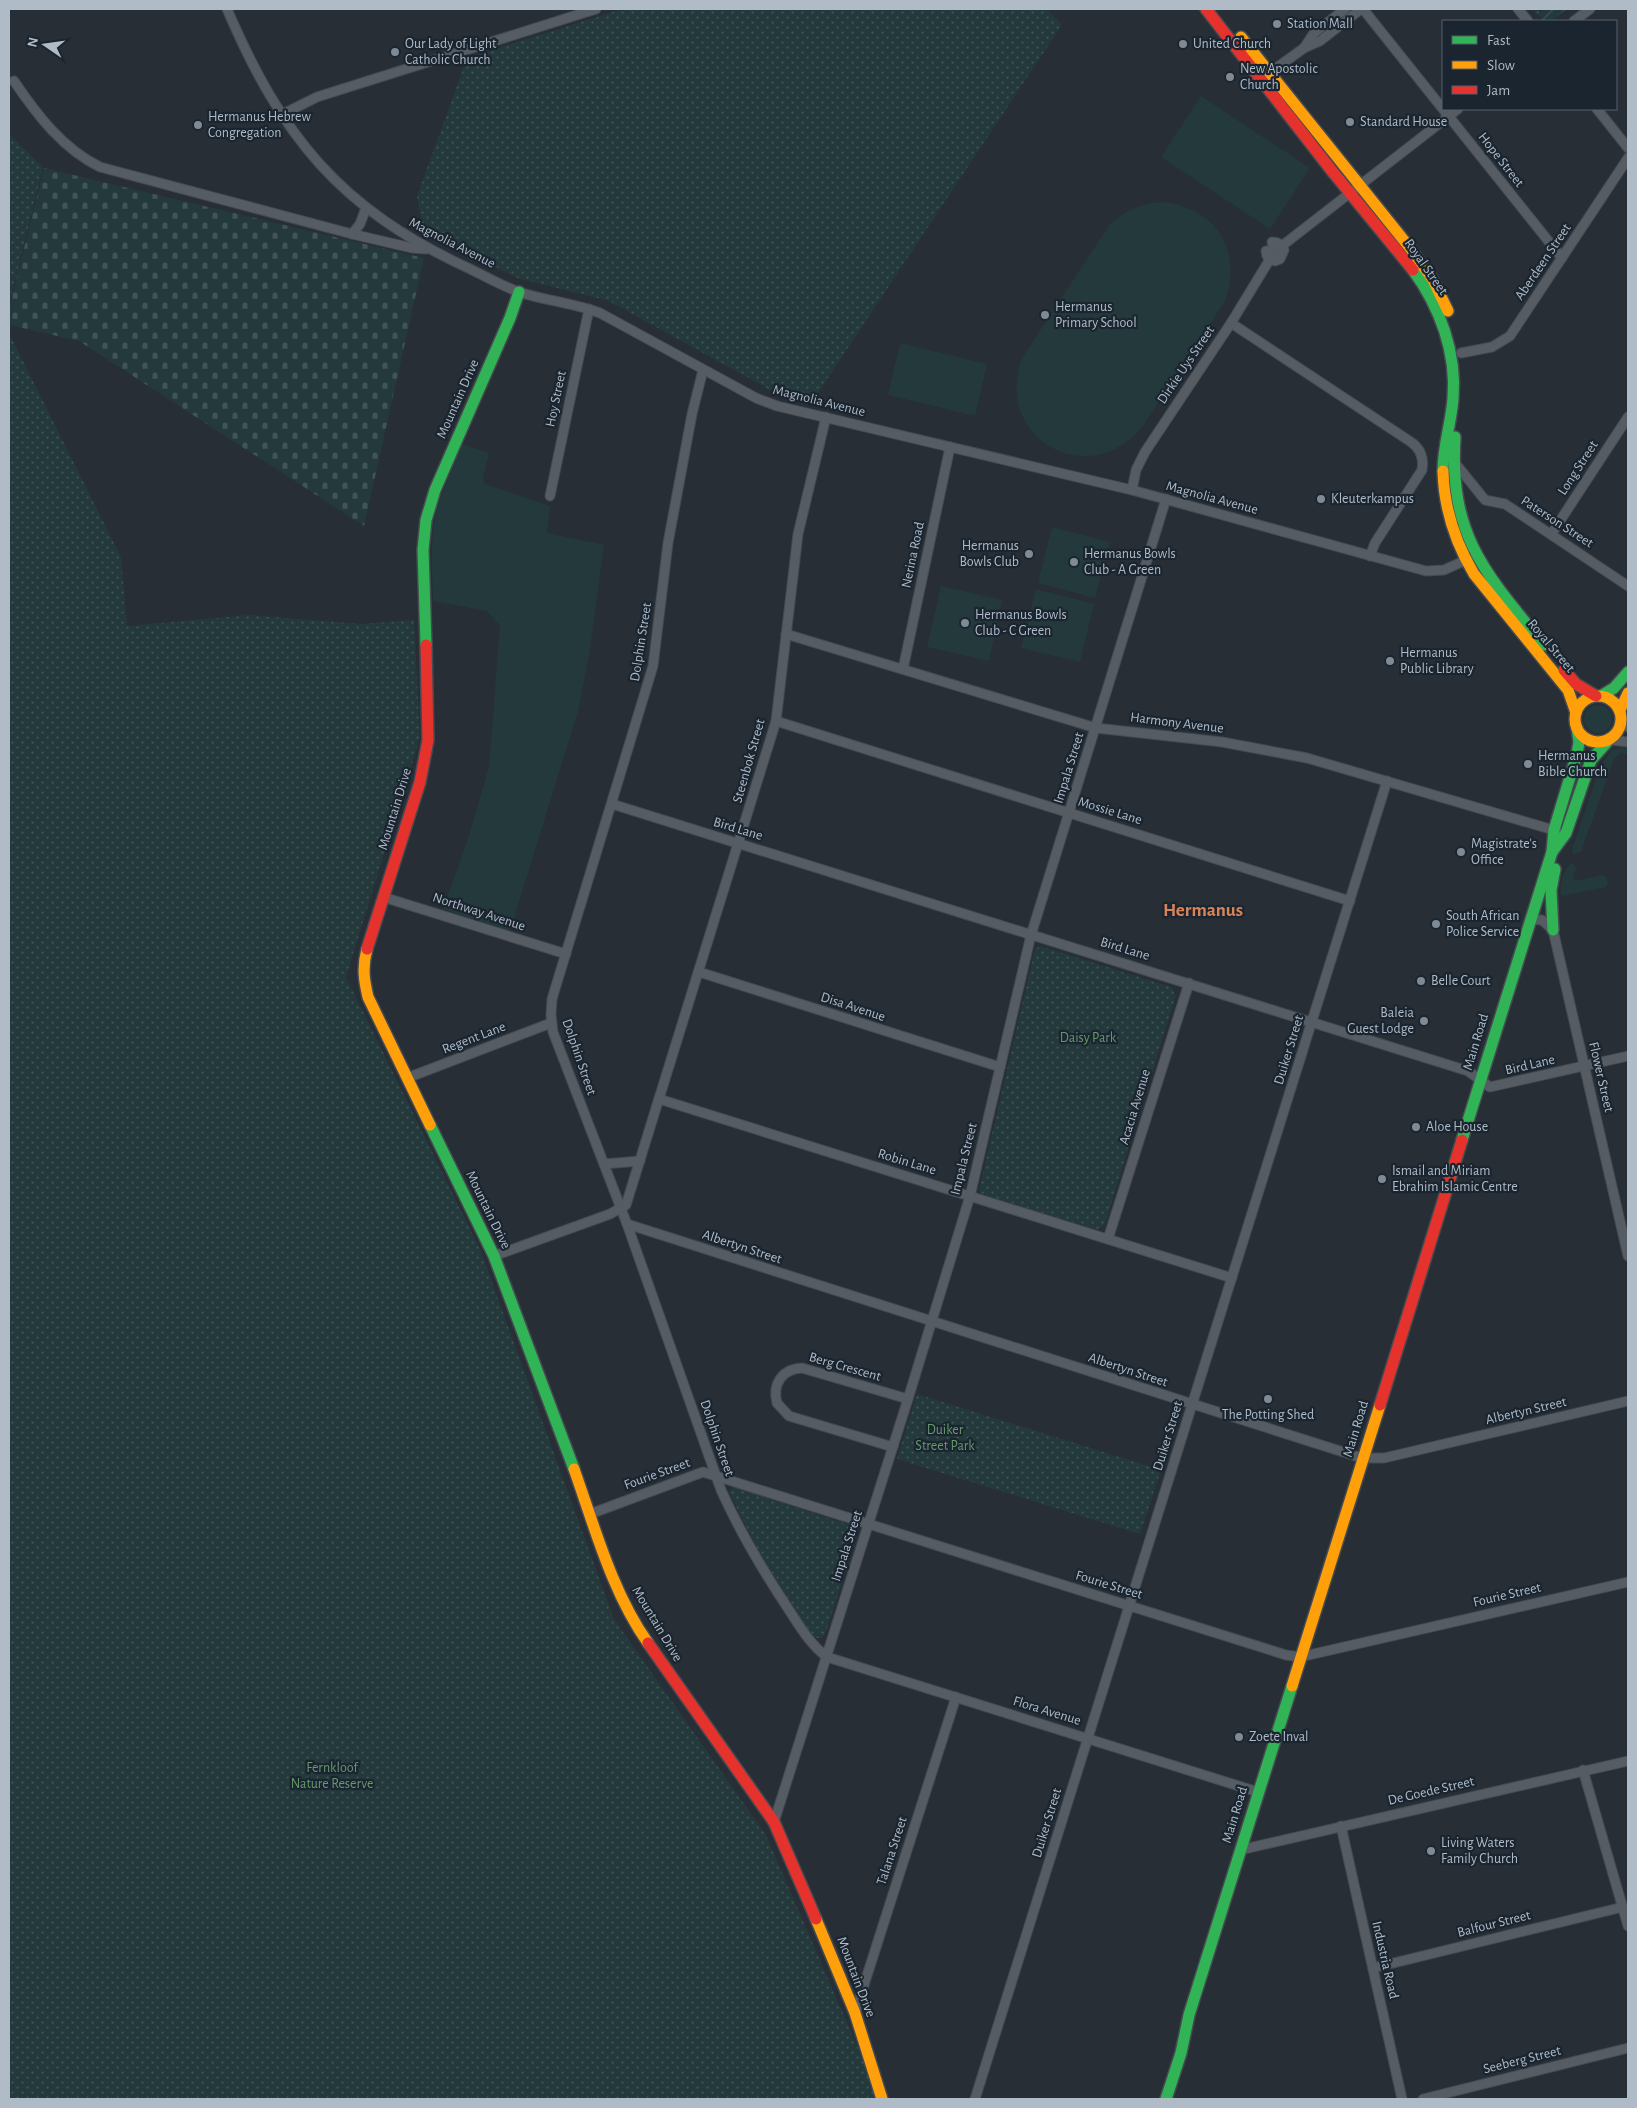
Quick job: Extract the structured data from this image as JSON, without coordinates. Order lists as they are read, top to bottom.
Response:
{
  "streets": {
    "main road": ["Royal Street", "Mountain Drive", "Main Road"],
    "street": [
      "Hope Street",
      "Magnolia Avenue",
      "Aberdeen Street",
      "Dirkie Uys Street",
      "Hoy Street",
      "Long Street",
      "Paterson Street",
      "Nerina Road",
      "Dolphin Street",
      "Harmony Avenue",
      "Steenbok Street",
      "Impala Street",
      "Mossie Lane",
      "Bird Lane",
      "Northway Avenue",
      "Disa Avenue",
      "Regent Lane",
      "Duiker Street",
      "Flower Street",
      "Acacia Avenue",
      "Robin Lane",
      "Albertyn Street",
      "Berg Crescent",
      "Fourie Street",
      "Flora Avenue",
      "De Goede Street",
      "Talana Street",
      "Balfour Street",
      "Industria Road",
      "Seeberg Street"
    ]
  },
  "crossings": [
    ["Hope Street", "Aberdeen Street"],
    ["Hope Street", "Dirkie Uys Street"],
    ["Magnolia Avenue", "Royal Street"],
    ["Magnolia Avenue", "Dirkie Uys Street"],
    ["Magnolia Avenue", "Mountain Drive"],
    ["Magnolia Avenue", "Hoy Street"],
    ["Magnolia Avenue", "Nerina Road"],
    ["Magnolia Avenue", "Dolphin Street"],
    ["Magnolia Avenue", "Steenbok Street"],
    ["Magnolia Avenue", "Impala Street"],
    ["Aberdeen Street", "Royal Street"],
    ["Royal Street", "Dirkie Uys Street"],
    ["Royal Street", "Paterson Street"],
    ["Royal Street", "Main Road"],
    ["Mountain Drive", "Impala Street"],
    ["Mountain Drive", "Northway Avenue"],
    ["Mountain Drive", "Regent Lane"],
    ["Mountain Drive", "Fourie Street"],
    ["Mountain Drive", "Talana Street"],
    ["Long Street", "Paterson Street"],
    ["Nerina Road", "Harmony Avenue"],
    ["Dolphin Street", "Steenbok Street"],
    ["Dolphin Street", "Impala Street"],
    ["Dolphin Street", "Bird Lane"],
    ["Dolphin Street", "Northway Avenue"],
    ["Dolphin Street", "Regent Lane"],
    ["Dolphin Street", "Albertyn Street"],
    ["Dolphin Street", "Fourie Street"],
    ["Dolphin Street", "Flora Avenue"],
    ["Harmony Avenue", "Steenbok Street"],
    ["Harmony Avenue", "Impala Street"],
    ["Harmony Avenue", "Main Road"],
    ["Harmony Avenue", "Duiker Street"],
    ["Steenbok Street", "Mossie Lane"],
    ["Steenbok Street", "Bird Lane"],
    ["Steenbok Street", "Disa Avenue"],
    ["Steenbok Street", "Robin Lane"],
    ["Impala Street", "Mossie Lane"],
    ["Impala Street", "Bird Lane"],
    ["Impala Street", "Disa Avenue"],
    ["Impala Street", "Robin Lane"],
    ["Impala Street", "Albertyn Street"],
    ["Impala Street", "Berg Crescent"],
    ["Impala Street", "Fourie Street"],
    ["Impala Street", "Flora Avenue"],
    ["Mossie Lane", "Duiker Street"],
    ["Bird Lane", "Main Road"],
    ["Bird Lane", "Duiker Street"],
    ["Bird Lane", "Flower Street"],
    ["Bird Lane", "Acacia Avenue"],
    ["Main Road", "Albertyn Street"],
    ["Main Road", "Fourie Street"],
    ["Main Road", "Flora Avenue"],
    ["Main Road", "De Goede Street"],
    ["Duiker Street", "Robin Lane"],
    ["Duiker Street", "Albertyn Street"],
    ["Duiker Street", "Fourie Street"],
    ["Duiker Street", "Flora Avenue"],
    ["Acacia Avenue", "Robin Lane"],
    ["Flora Avenue", "Talana Street"],
    ["De Goede Street", "Industria Road"],
    ["Balfour Street", "Industria Road"]
  ],
  "districts": ["Hermanus"],
  "parks": ["Daisy Park", "Duiker Street Park", "Fernkloof Nature Reserve"],
  "places": [
    "Station Mall",
    "United Church",
    "Our Lady of Light Catholic Church",
    "New Apostolic Church",
    "Standard House",
    "Hermanus Hebrew Congregation",
    "Hermanus Primary School",
    "Kleuterkampus",
    "Hermanus Bowls Club",
    "Hermanus Bowls Club - A Green",
    "Hermanus Bowls Club - C Green",
    "Hermanus Public Library",
    "Hermanus Bible Church",
    "Magistrate's Office",
    "South African Police Service",
    "Belle Court",
    "Baleia Guest Lodge",
    "Aloe House",
    "Ismail and Miriam Ebrahim Islamic Centre",
    "The Potting Shed",
    "Zoete Inval",
    "Living Waters Family Church"
  ],
  "legend": ["Fast", "Slow", "Jam"],
  "north": "left"
}
